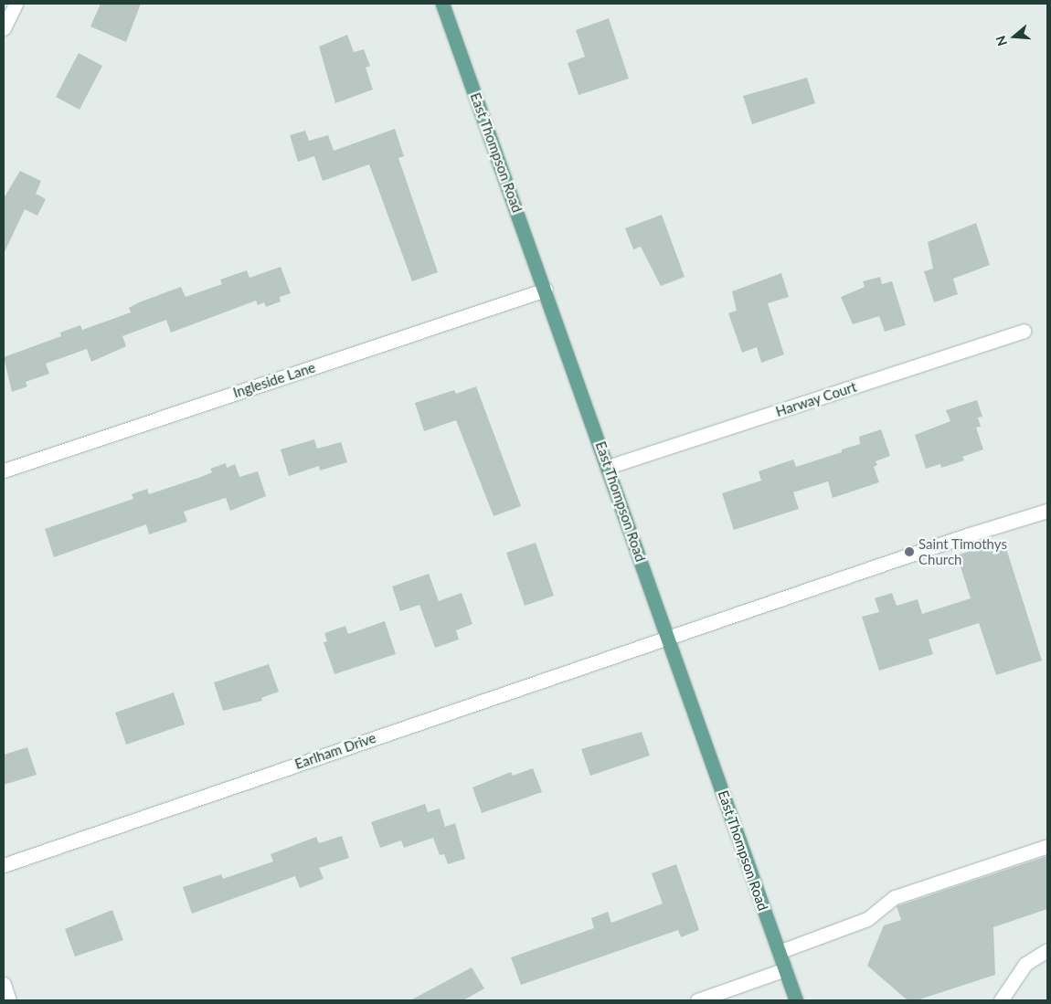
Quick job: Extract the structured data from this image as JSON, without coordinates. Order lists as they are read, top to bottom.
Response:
{
  "streets": {
    "main road": ["East Thompson Road"],
    "street": ["Ingleside Lane", "Harway Court", "Earlham Drive"]
  },
  "crossings": [
    ["East Thompson Road", "Ingleside Lane"],
    ["East Thompson Road", "Harway Court"],
    ["East Thompson Road", "Earlham Drive"]
  ],
  "places": ["Saint Timothys Church"],
  "north": "left"
}
